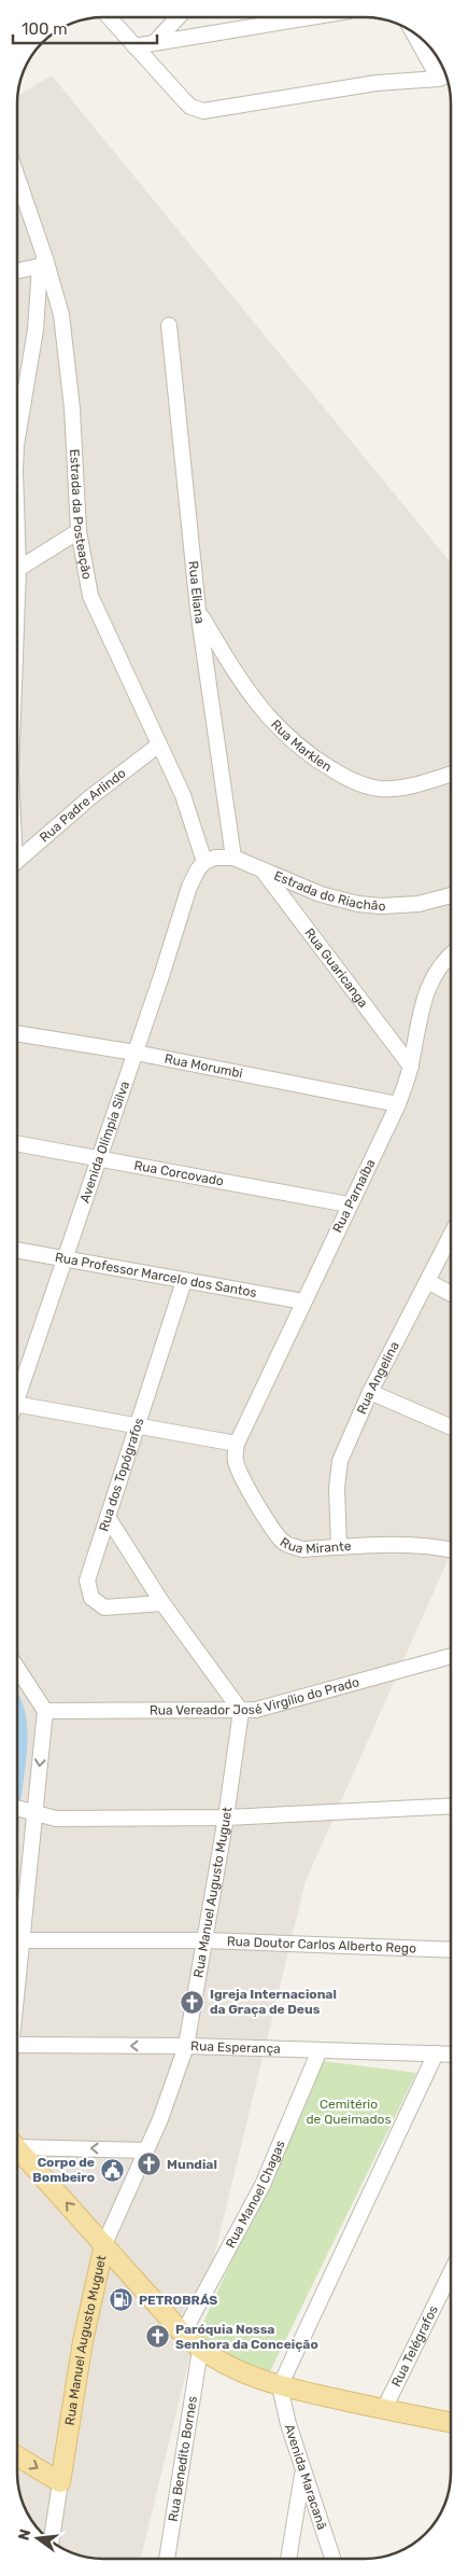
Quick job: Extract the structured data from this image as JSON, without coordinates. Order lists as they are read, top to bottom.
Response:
{
  "streets": {
    "main road": ["Rua Manuel Augusto Muguet"],
    "street": [
      "Estrada da Posteação",
      "Rua Eliana",
      "Rua Marklen",
      "Rua Padre Arlindo",
      "Estrada do Riachão",
      "Rua Guaricanga",
      "Rua Morumbi",
      "Avenida Olímpia Silva",
      "Rua Corcovado",
      "Rua Parnaíba",
      "Rua Professor Marcelo dos Santos",
      "Rua Angelina",
      "Rua dos Topógrafos",
      "Rua Mirante",
      "Rua Vereador José Virgílio do Prado",
      "Rua Doutor Carlos Alberto Rego",
      "Rua Esperança",
      "Rua Manoel Chagas",
      "Rua Telégrafos",
      "Rua Benedito Bornes",
      "Avenida Maracanã"
    ]
  },
  "crossings": [
    ["Estrada da Posteação", "Rua Padre Arlindo"],
    ["Estrada da Posteação", "Avenida Olímpia Silva"],
    ["Rua Eliana", "Rua Marklen"],
    ["Rua Eliana", "Estrada do Riachão"],
    ["Estrada do Riachão", "Rua Guaricanga"],
    ["Rua Guaricanga", "Rua Parnaíba"],
    ["Rua Morumbi", "Avenida Olímpia Silva"],
    ["Rua Morumbi", "Rua Parnaíba"],
    ["Avenida Olímpia Silva", "Rua Corcovado"],
    ["Avenida Olímpia Silva", "Rua Professor Marcelo dos Santos"],
    ["Rua Corcovado", "Rua Parnaíba"],
    ["Rua Parnaíba", "Rua Professor Marcelo dos Santos"],
    ["Rua Parnaíba", "Rua Mirante"],
    ["Rua Professor Marcelo dos Santos", "Rua dos Topógrafos"],
    ["Rua Angelina", "Rua Mirante"],
    ["Rua Vereador José Virgílio do Prado", "Rua Manuel Augusto Muguet"],
    ["Rua Manuel Augusto Muguet", "Rua Doutor Carlos Alberto Rego"],
    ["Rua Manuel Augusto Muguet", "Rua Esperança"],
    ["Rua Esperança", "Rua Manoel Chagas"]
  ],
  "parks": ["Cemitério de Queimados"],
  "places": {
    "church": ["Igreja Internacional da Graça de Deus", "Mundial", "Paróquia Nossa Senhora da Conceição"],
    "public building": ["Corpo de Bombeiro"],
    "fuel station": ["PETROBRÁS"]
  },
  "scale_bar": "100 m",
  "north": "left"
}
